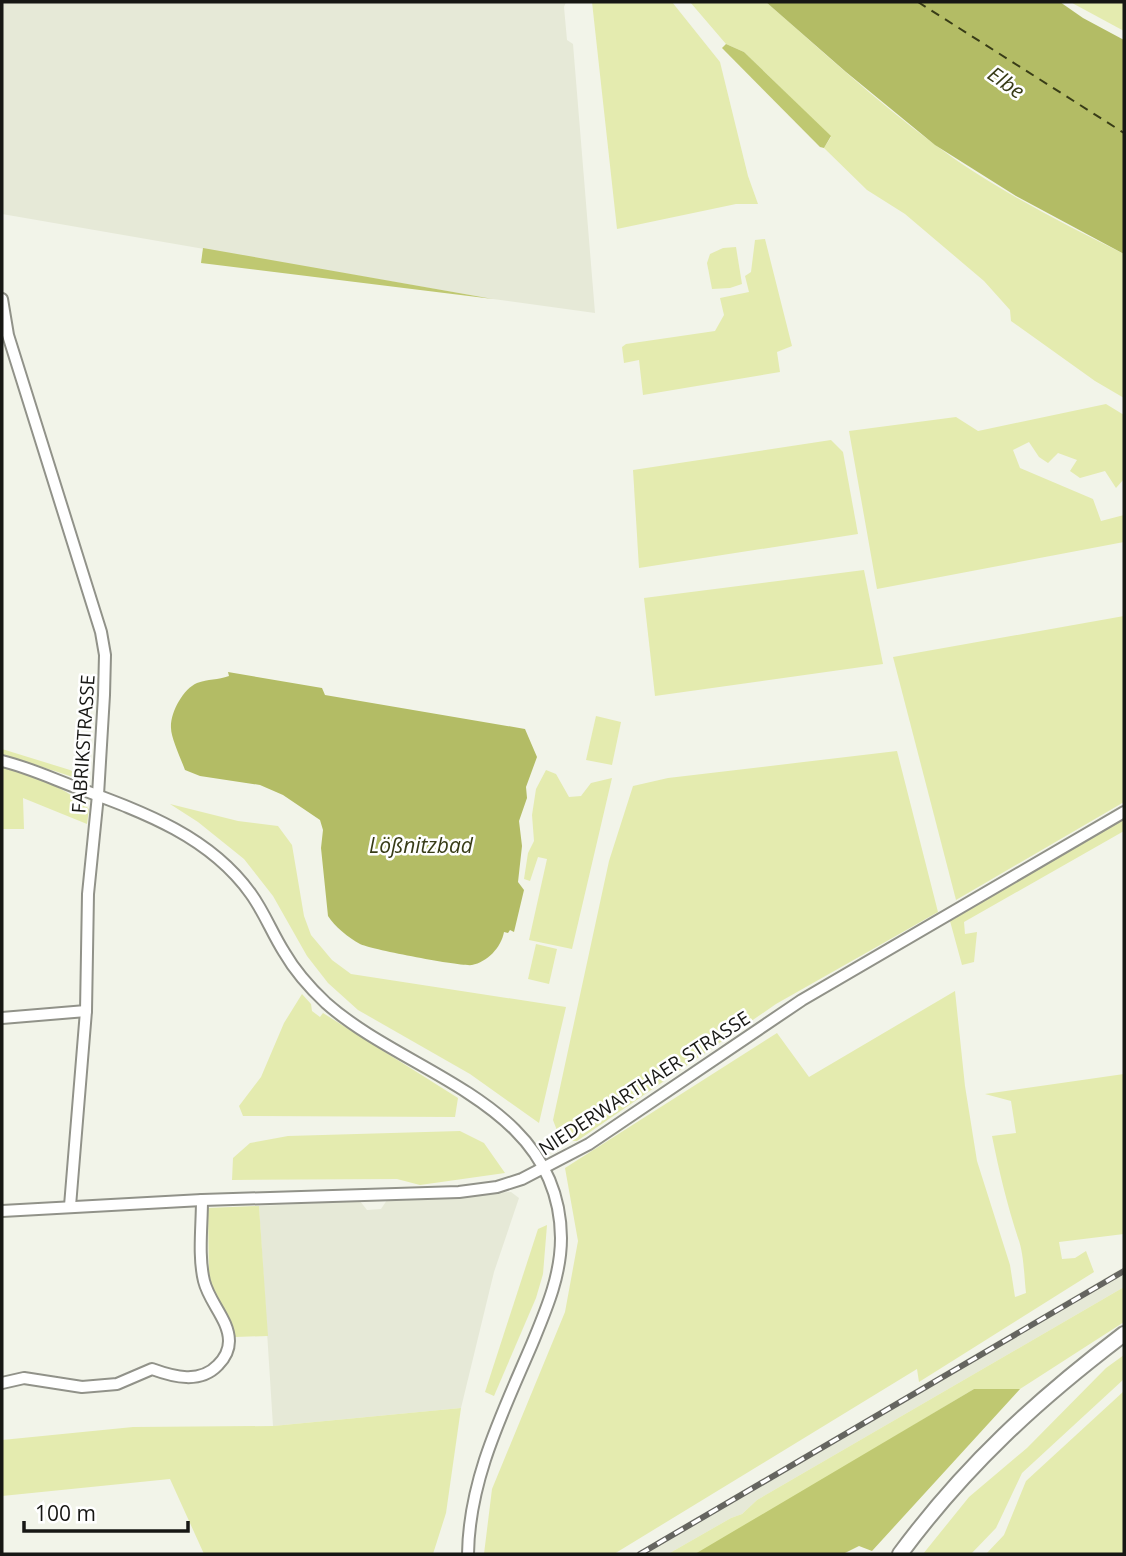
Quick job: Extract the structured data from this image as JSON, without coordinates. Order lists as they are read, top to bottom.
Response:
{
  "streets": {
    "street": ["FABRIKSTRASSE", "NIEDERWARTHAER STRASSE"]
  },
  "crossings": [
    ["FABRIKSTRASSE", "NIEDERWARTHAER STRASSE"]
  ],
  "water": ["Elbe", "Lößnitzbad"],
  "scale_bar": "100 m"
}
